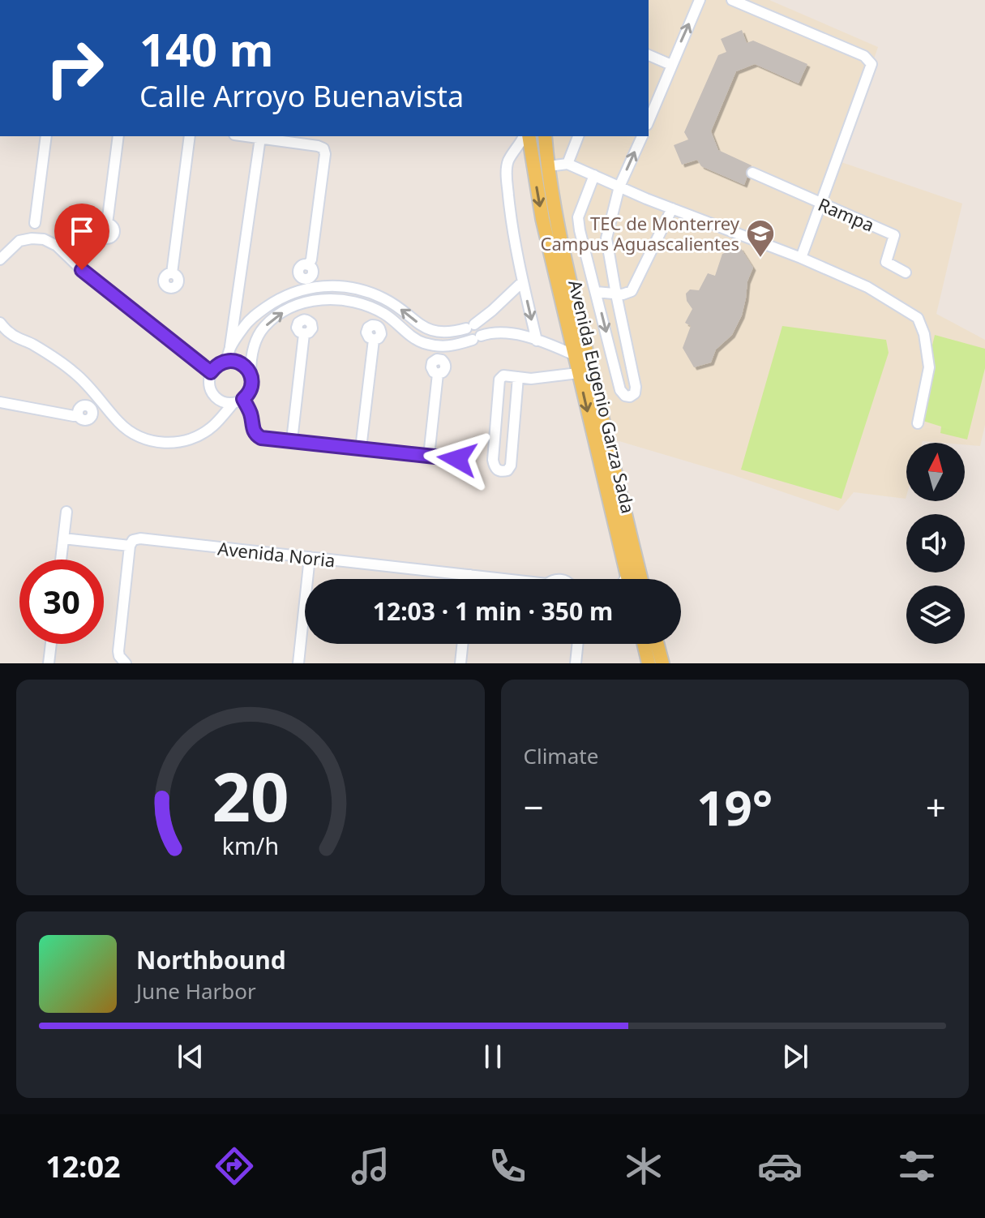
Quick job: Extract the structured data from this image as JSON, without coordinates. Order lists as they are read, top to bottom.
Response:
{
  "streets": {
    "main road": ["Avenida Eugenio Garza Sada"],
    "street": ["Rampa", "Avenida Noria"]
  },
  "places": {
    "school or university": ["TEC de Monterrey Campus Aguascalientes"]
  },
  "north": "top",
  "page": {
    "turn": ["140 m", "Calle Arroyo Buenavista"],
    "limit": "30",
    "trip": "12:03 · 1 min · 350 m",
    "tile": "Climate",
    "heat": ["−", "19°", "+"],
    "song": ["Northbound", "June Harbor"],
    "tabs": "12:02",
    "gauge": ["20", "km/h"]
  }
}
